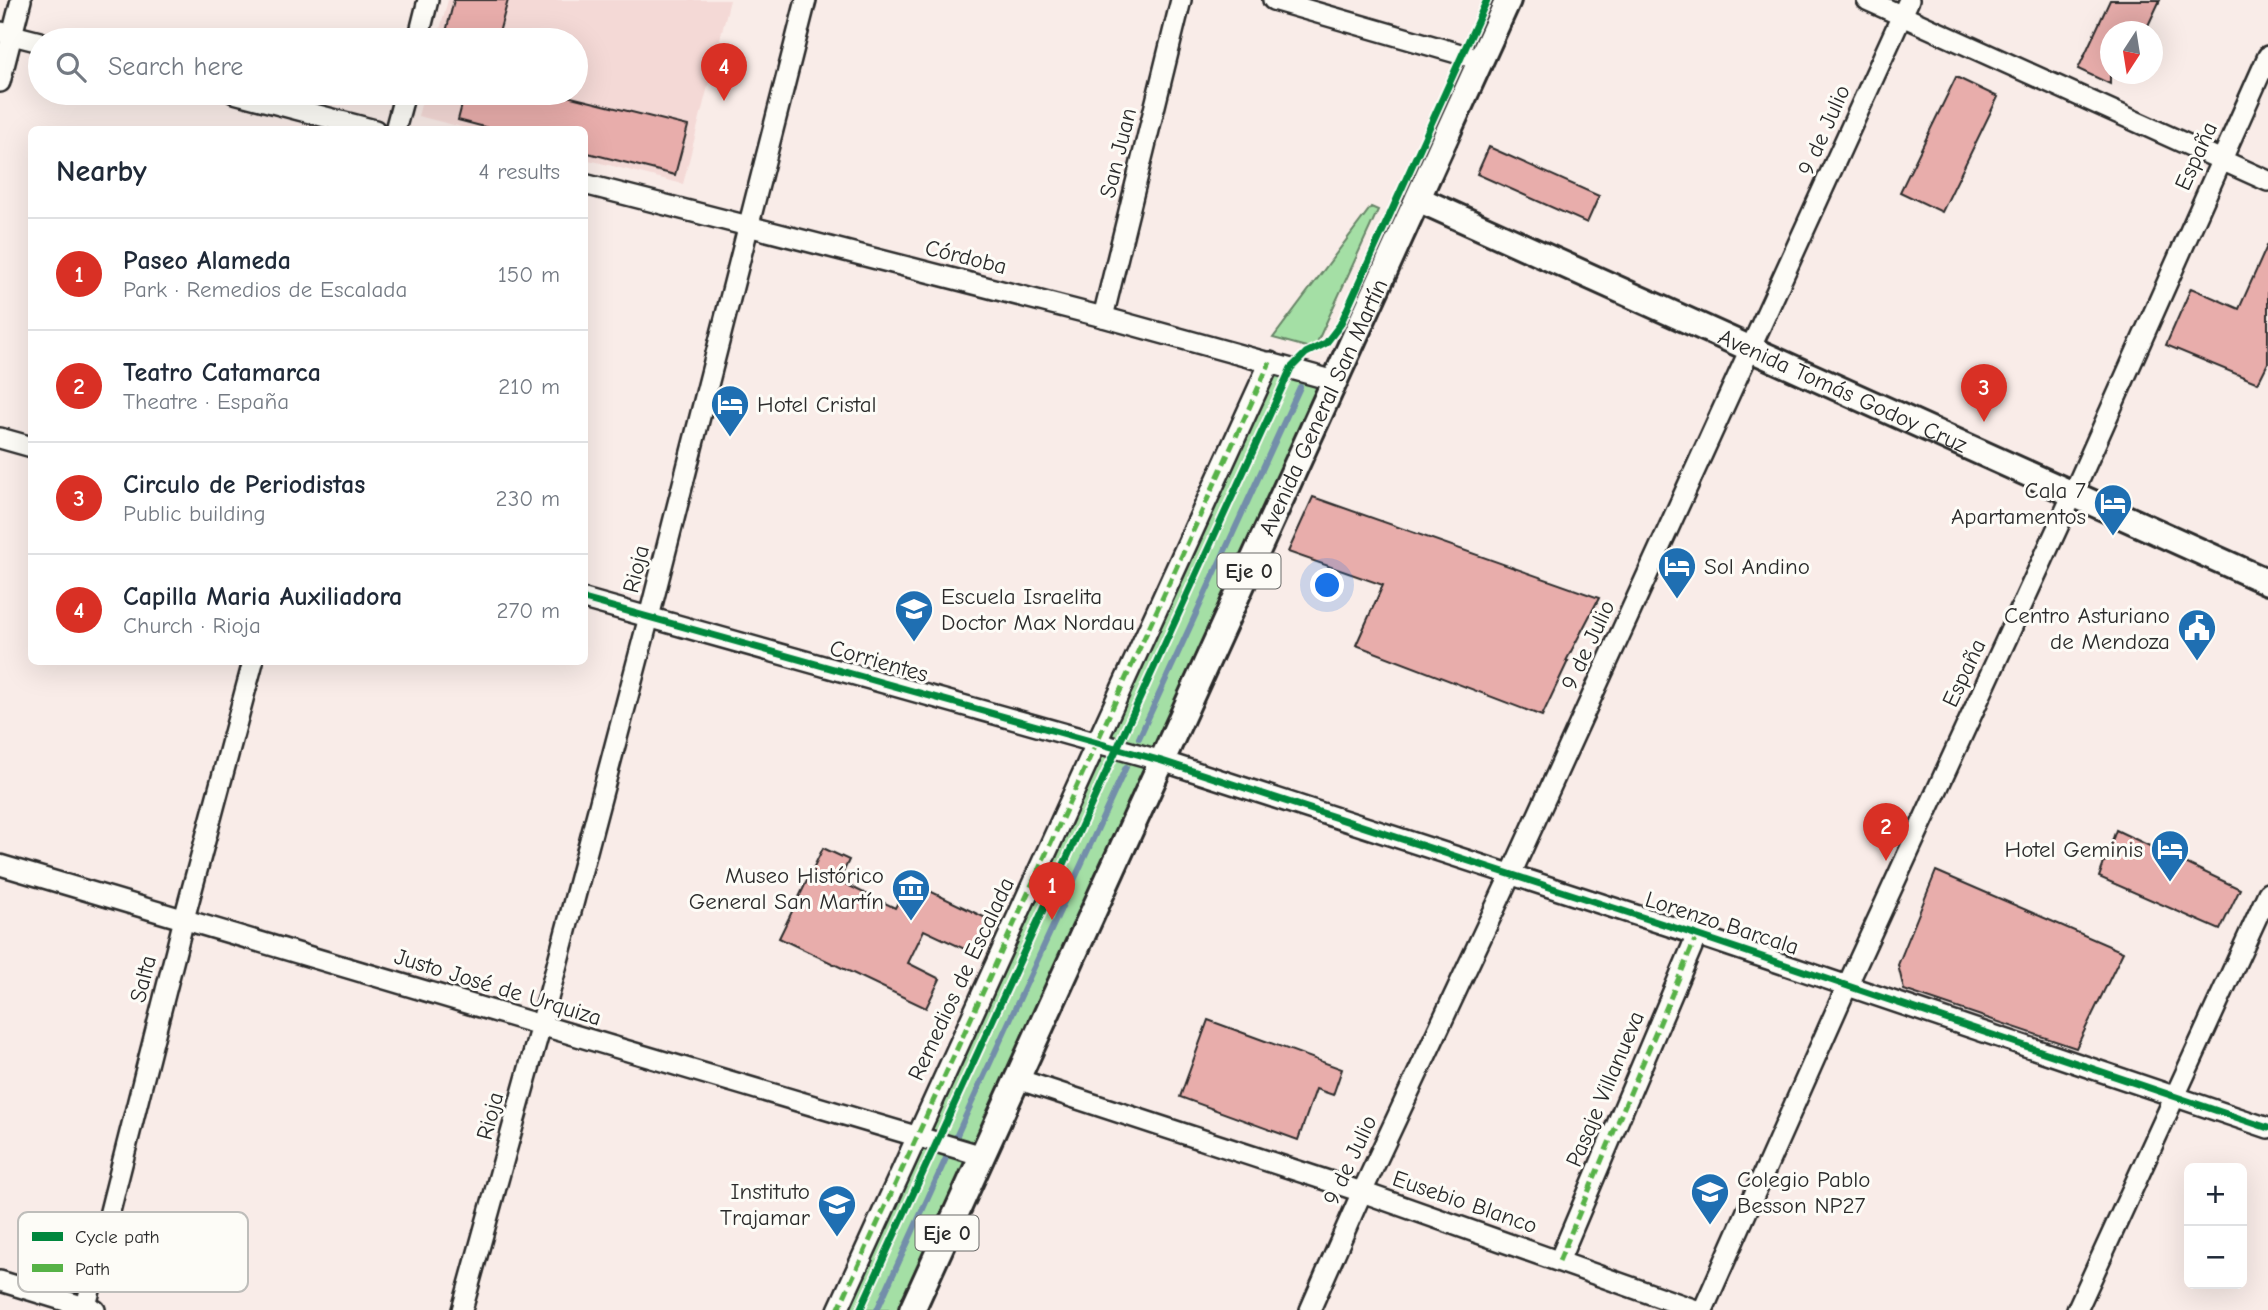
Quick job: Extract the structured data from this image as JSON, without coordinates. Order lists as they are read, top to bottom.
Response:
{
  "streets": {
    "main road": ["Avenida Tomás Godoy Cruz", "Avenida General San Martín", "Eje 0"],
    "street": [
      "9 de Julio",
      "San Juan",
      "España",
      "Córdoba",
      "Rioja",
      "Corrientes",
      "Lorenzo Barcala",
      "Salta",
      "Remedios de Escalada",
      "Justo José de Urquiza",
      "Pasaje Villanueva",
      "Eusebio Blanco"
    ]
  },
  "crossings": [
    ["9 de Julio", "Avenida Tomás Godoy Cruz"],
    ["9 de Julio", "Lorenzo Barcala"],
    ["9 de Julio", "Eusebio Blanco"],
    ["San Juan", "Córdoba"],
    ["España", "Avenida Tomás Godoy Cruz"],
    ["España", "Lorenzo Barcala"],
    ["Córdoba", "Avenida General San Martín"],
    ["Córdoba", "Rioja"],
    ["Córdoba", "Remedios de Escalada"],
    ["Avenida Tomás Godoy Cruz", "Avenida General San Martín"],
    ["Avenida General San Martín", "Corrientes"],
    ["Avenida General San Martín", "Lorenzo Barcala"],
    ["Avenida General San Martín", "Justo José de Urquiza"],
    ["Avenida General San Martín", "Eusebio Blanco"],
    ["Rioja", "Corrientes"],
    ["Rioja", "Justo José de Urquiza"],
    ["Corrientes", "Lorenzo Barcala"],
    ["Corrientes", "Remedios de Escalada"],
    ["Lorenzo Barcala", "Pasaje Villanueva"],
    ["Salta", "Justo José de Urquiza"],
    ["Remedios de Escalada", "Justo José de Urquiza"],
    ["Pasaje Villanueva", "Eusebio Blanco"]
  ],
  "places": {
    "hotel": [
      "Hotel Cristal",
      "Cala 7 Apartamentos",
      "Sol Andino",
      "Hotel Geminis"
    ],
    "school or university": ["Escuela Israelita Doctor Max Nordau", "Colegio Pablo Besson NP27", "Instituto Trajamar"],
    "public building": ["Centro Asturiano de Mendoza"],
    "museum": ["Museo Histórico General San Martín"]
  },
  "legend": ["Cycle path", "Path"],
  "north": "bottom",
  "page": {
    "search": "Search here",
    "pins": [
      "4",
      "3",
      "2",
      "1"
    ],
    "heading": ["Nearby", "4 results"],
    "list": [
      {
        "mark": "1",
        "name": "Paseo Alameda",
        "note": "Park · Remedios de Escalada",
        "value": "150 m"
      },
      {
        "mark": "2",
        "name": "Teatro Catamarca",
        "note": "Theatre · España",
        "value": "210 m"
      },
      {
        "mark": "3",
        "name": "Circulo de Periodistas",
        "note": "Public building",
        "value": "230 m"
      },
      {
        "mark": "4",
        "name": "Capilla Maria Auxiliadora",
        "note": "Church · Rioja",
        "value": "270 m"
      }
    ],
    "map_buttons": ["+", "−"]
  }
}
